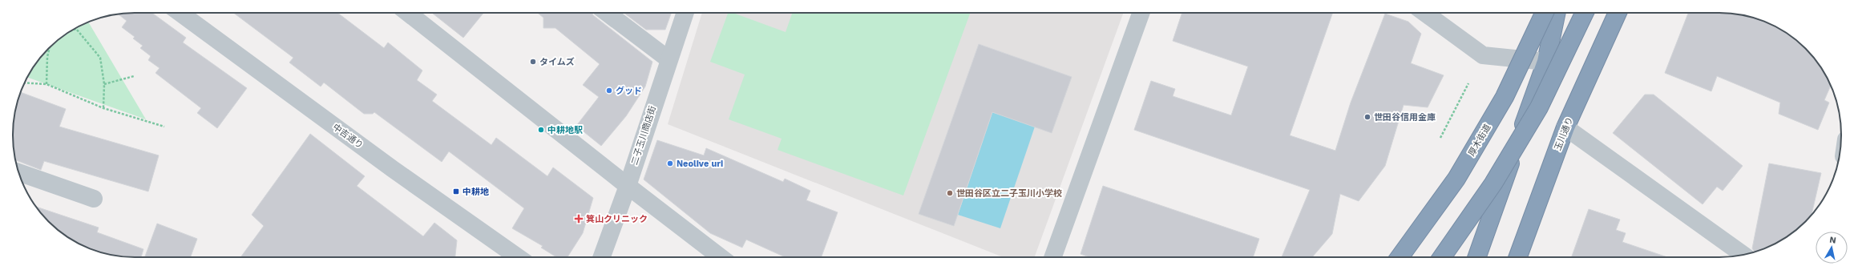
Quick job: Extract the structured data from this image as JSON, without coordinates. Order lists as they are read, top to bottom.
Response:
{
  "streets": {
    "highway": ["玉川通り", "厚木街道"],
    "street": ["二子玉川商店街", "中吉通り"]
  },
  "places": {
    "other": [
      "タイムズ",
      "グッド",
      "世田谷信用金庫",
      "中耕地駅",
      "Neolive uri",
      "世田谷区立二子玉川小学校"
    ],
    "transit": ["中耕地"],
    "health": ["箕山クリニック"]
  },
  "north": "top"
}
